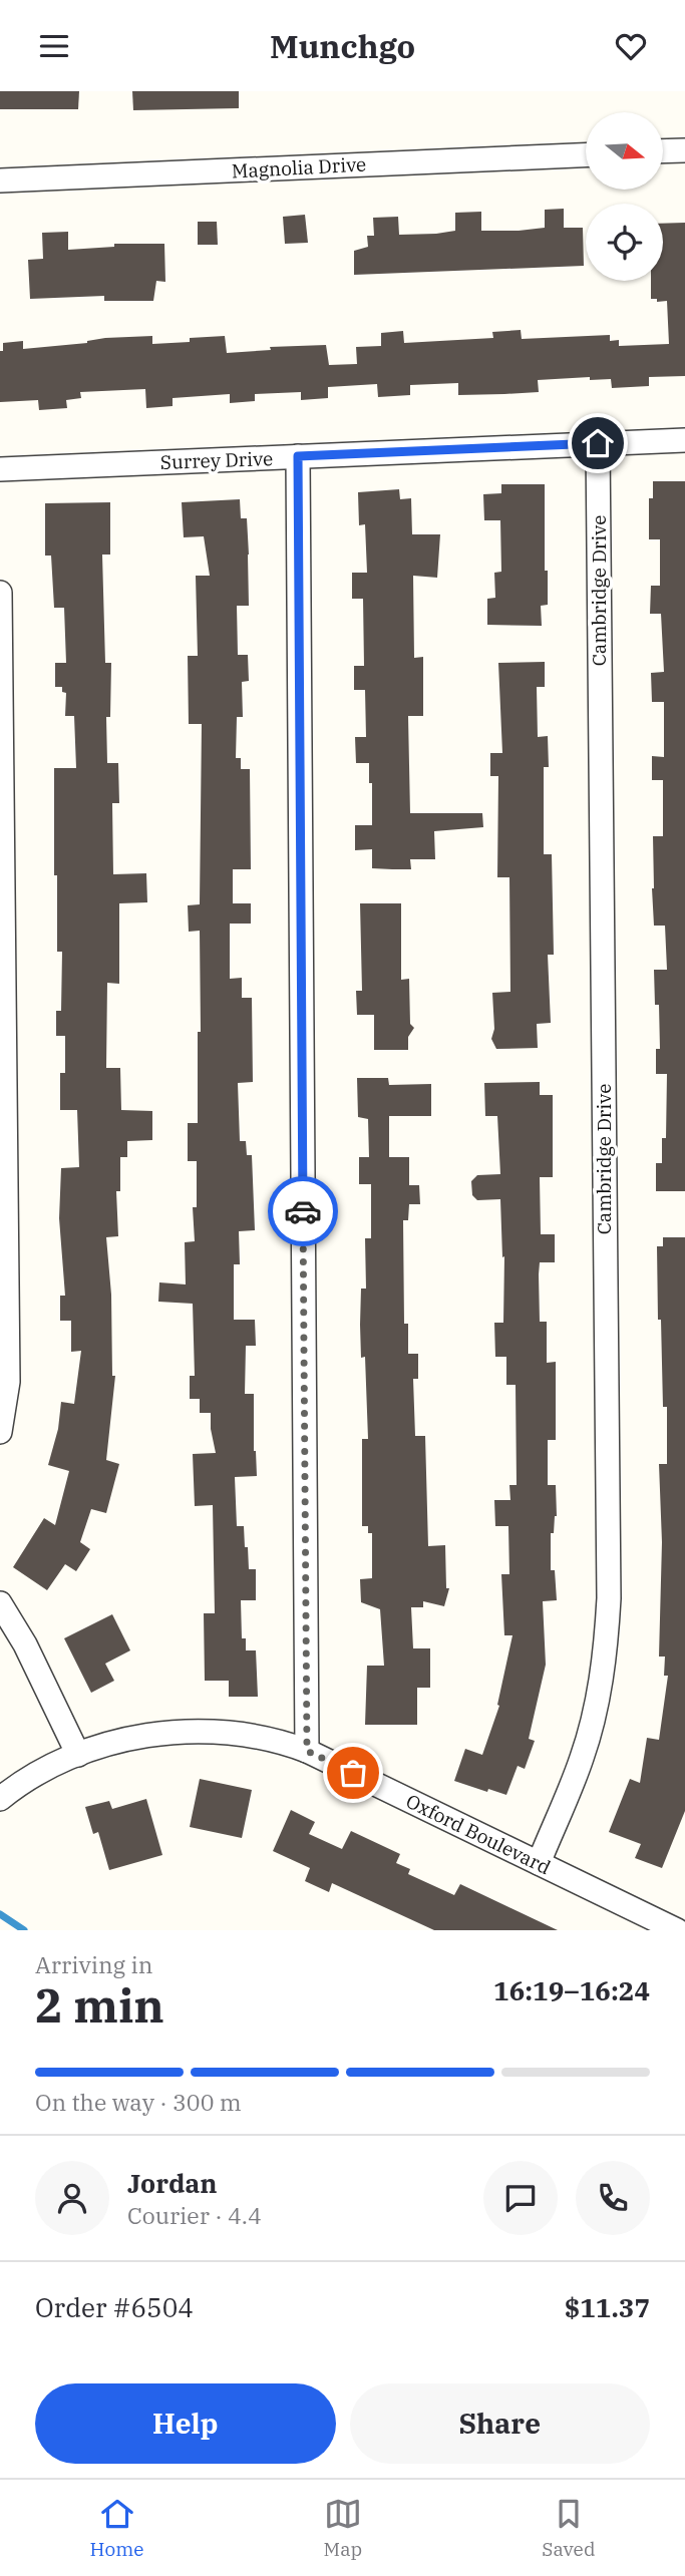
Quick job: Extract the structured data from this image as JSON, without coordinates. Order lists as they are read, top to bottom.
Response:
{
  "streets": {
    "street": [
      "Magnolia Drive",
      "Surrey Drive",
      "Cambridge Drive",
      "Oxford Boulevard"
    ]
  },
  "crossings": [
    ["Surrey Drive", "Cambridge Drive"],
    ["Cambridge Drive", "Oxford Boulevard"]
  ],
  "north": "right",
  "page": {
    "header": "Munchgo",
    "heading": ["2 min", "Arriving in", "16:19–16:24"],
    "panel": [
      "Jordan",
      "Courier · 4.4",
      "Order #6504",
      "$11.37"
    ],
    "bar": "On the way · 300 m",
    "buttons": ["Help", "Share"],
    "tabs": ["Home", "Map", "Saved"]
  }
}
